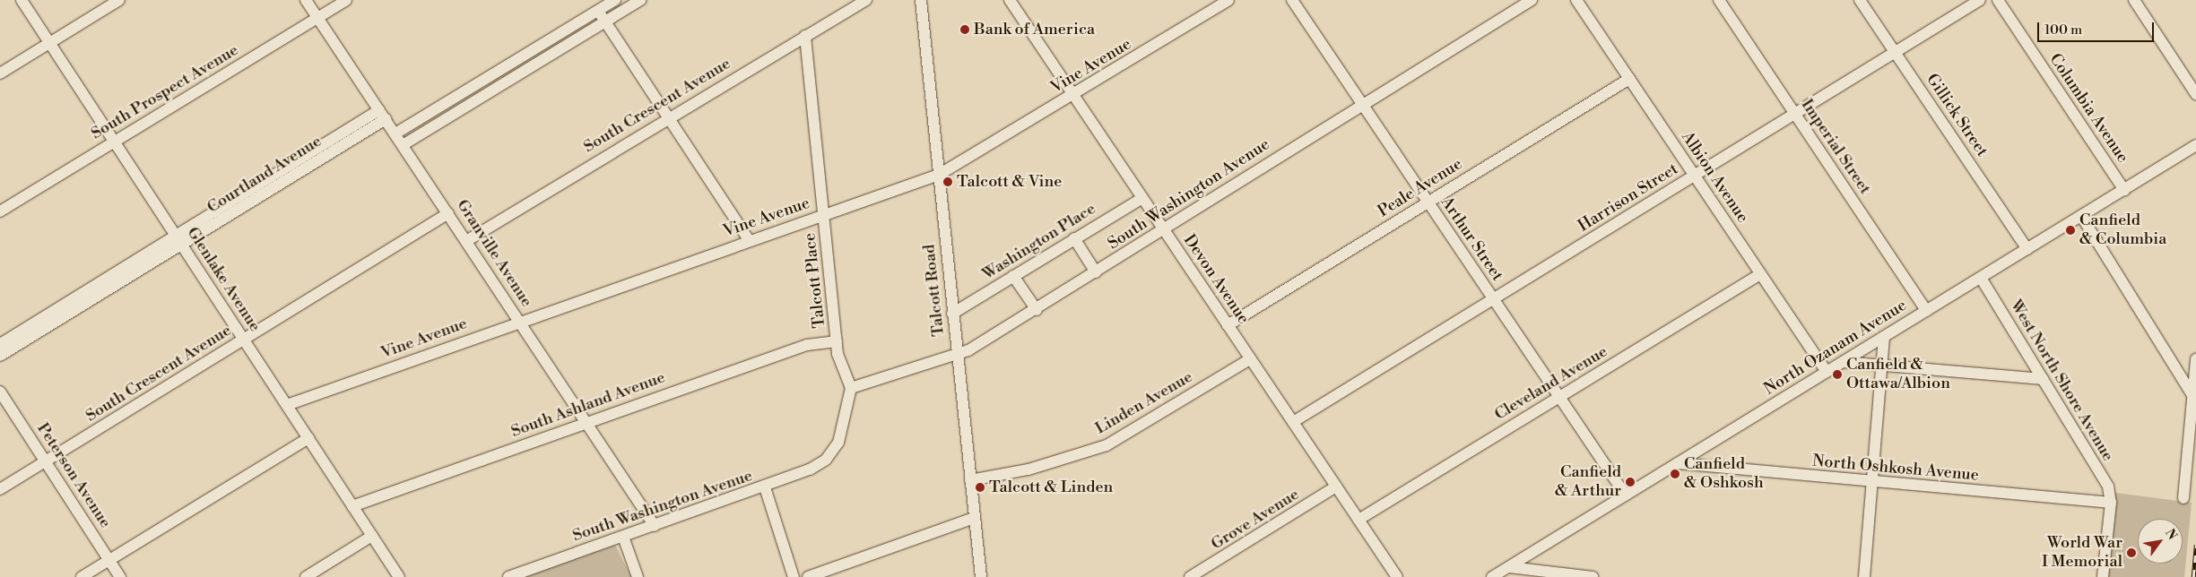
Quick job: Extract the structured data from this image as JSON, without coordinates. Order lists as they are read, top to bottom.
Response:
{
  "streets": {
    "street": [
      "Vine Avenue",
      "South Prospect Avenue",
      "South Crescent Avenue",
      "Columbia Avenue",
      "Gillick Street",
      "Imperial Street",
      "Courtland Avenue",
      "Albion Avenue",
      "Peale Avenue",
      "South Washington Avenue",
      "Harrison Street",
      "Arthur Street",
      "Washington Place",
      "Granville Avenue",
      "Glenlake Avenue",
      "Devon Avenue",
      "Talcott Place",
      "Talcott Road",
      "North Ozanam Avenue",
      "West North Shore Avenue",
      "Cleveland Avenue",
      "Linden Avenue",
      "South Ashland Avenue",
      "North Oshkosh Avenue",
      "Peterson Avenue",
      "Grove Avenue"
    ]
  },
  "crossings": [
    ["Vine Avenue", "Granville Avenue"],
    ["Vine Avenue", "Glenlake Avenue"],
    ["Vine Avenue", "Devon Avenue"],
    ["Vine Avenue", "Talcott Place"],
    ["Vine Avenue", "Talcott Road"],
    ["South Prospect Avenue", "Granville Avenue"],
    ["South Prospect Avenue", "Glenlake Avenue"],
    ["South Crescent Avenue", "Granville Avenue"],
    ["South Crescent Avenue", "Glenlake Avenue"],
    ["South Crescent Avenue", "Talcott Place"],
    ["South Crescent Avenue", "Peterson Avenue"],
    ["Columbia Avenue", "North Ozanam Avenue"],
    ["Gillick Street", "Harrison Street"],
    ["Gillick Street", "North Ozanam Avenue"],
    ["Imperial Street", "Harrison Street"],
    ["Imperial Street", "North Ozanam Avenue"],
    ["Courtland Avenue", "Granville Avenue"],
    ["Courtland Avenue", "Glenlake Avenue"],
    ["Albion Avenue", "Peale Avenue"],
    ["Albion Avenue", "Harrison Street"],
    ["Albion Avenue", "North Ozanam Avenue"],
    ["Albion Avenue", "Cleveland Avenue"],
    ["Peale Avenue", "Arthur Street"],
    ["Peale Avenue", "Devon Avenue"],
    ["South Washington Avenue", "Arthur Street"],
    ["South Washington Avenue", "Granville Avenue"],
    ["South Washington Avenue", "Devon Avenue"],
    ["South Washington Avenue", "Talcott Place"],
    ["South Washington Avenue", "Talcott Road"],
    ["Harrison Street", "Arthur Street"],
    ["Harrison Street", "Devon Avenue"],
    ["Arthur Street", "North Ozanam Avenue"],
    ["Arthur Street", "Cleveland Avenue"],
    ["Washington Place", "Devon Avenue"],
    ["Washington Place", "Talcott Road"],
    ["Granville Avenue", "South Ashland Avenue"],
    ["Glenlake Avenue", "South Ashland Avenue"],
    ["Devon Avenue", "Cleveland Avenue"],
    ["Devon Avenue", "Linden Avenue"],
    ["Devon Avenue", "Grove Avenue"],
    ["Talcott Place", "South Ashland Avenue"],
    ["Talcott Road", "Linden Avenue"],
    ["North Ozanam Avenue", "West North Shore Avenue"],
    ["North Ozanam Avenue", "North Oshkosh Avenue"],
    ["West North Shore Avenue", "North Oshkosh Avenue"]
  ],
  "places": [
    "Bank of America",
    "Talcott & Vine",
    "Canfield & Columbia",
    "Canfield & Ottawa/Albion",
    "Canfield & Oshkosh",
    "Canfield & Arthur",
    "Talcott & Linden",
    "World War I Memorial"
  ],
  "scale_bar": "100 m",
  "north": "top right"
}
